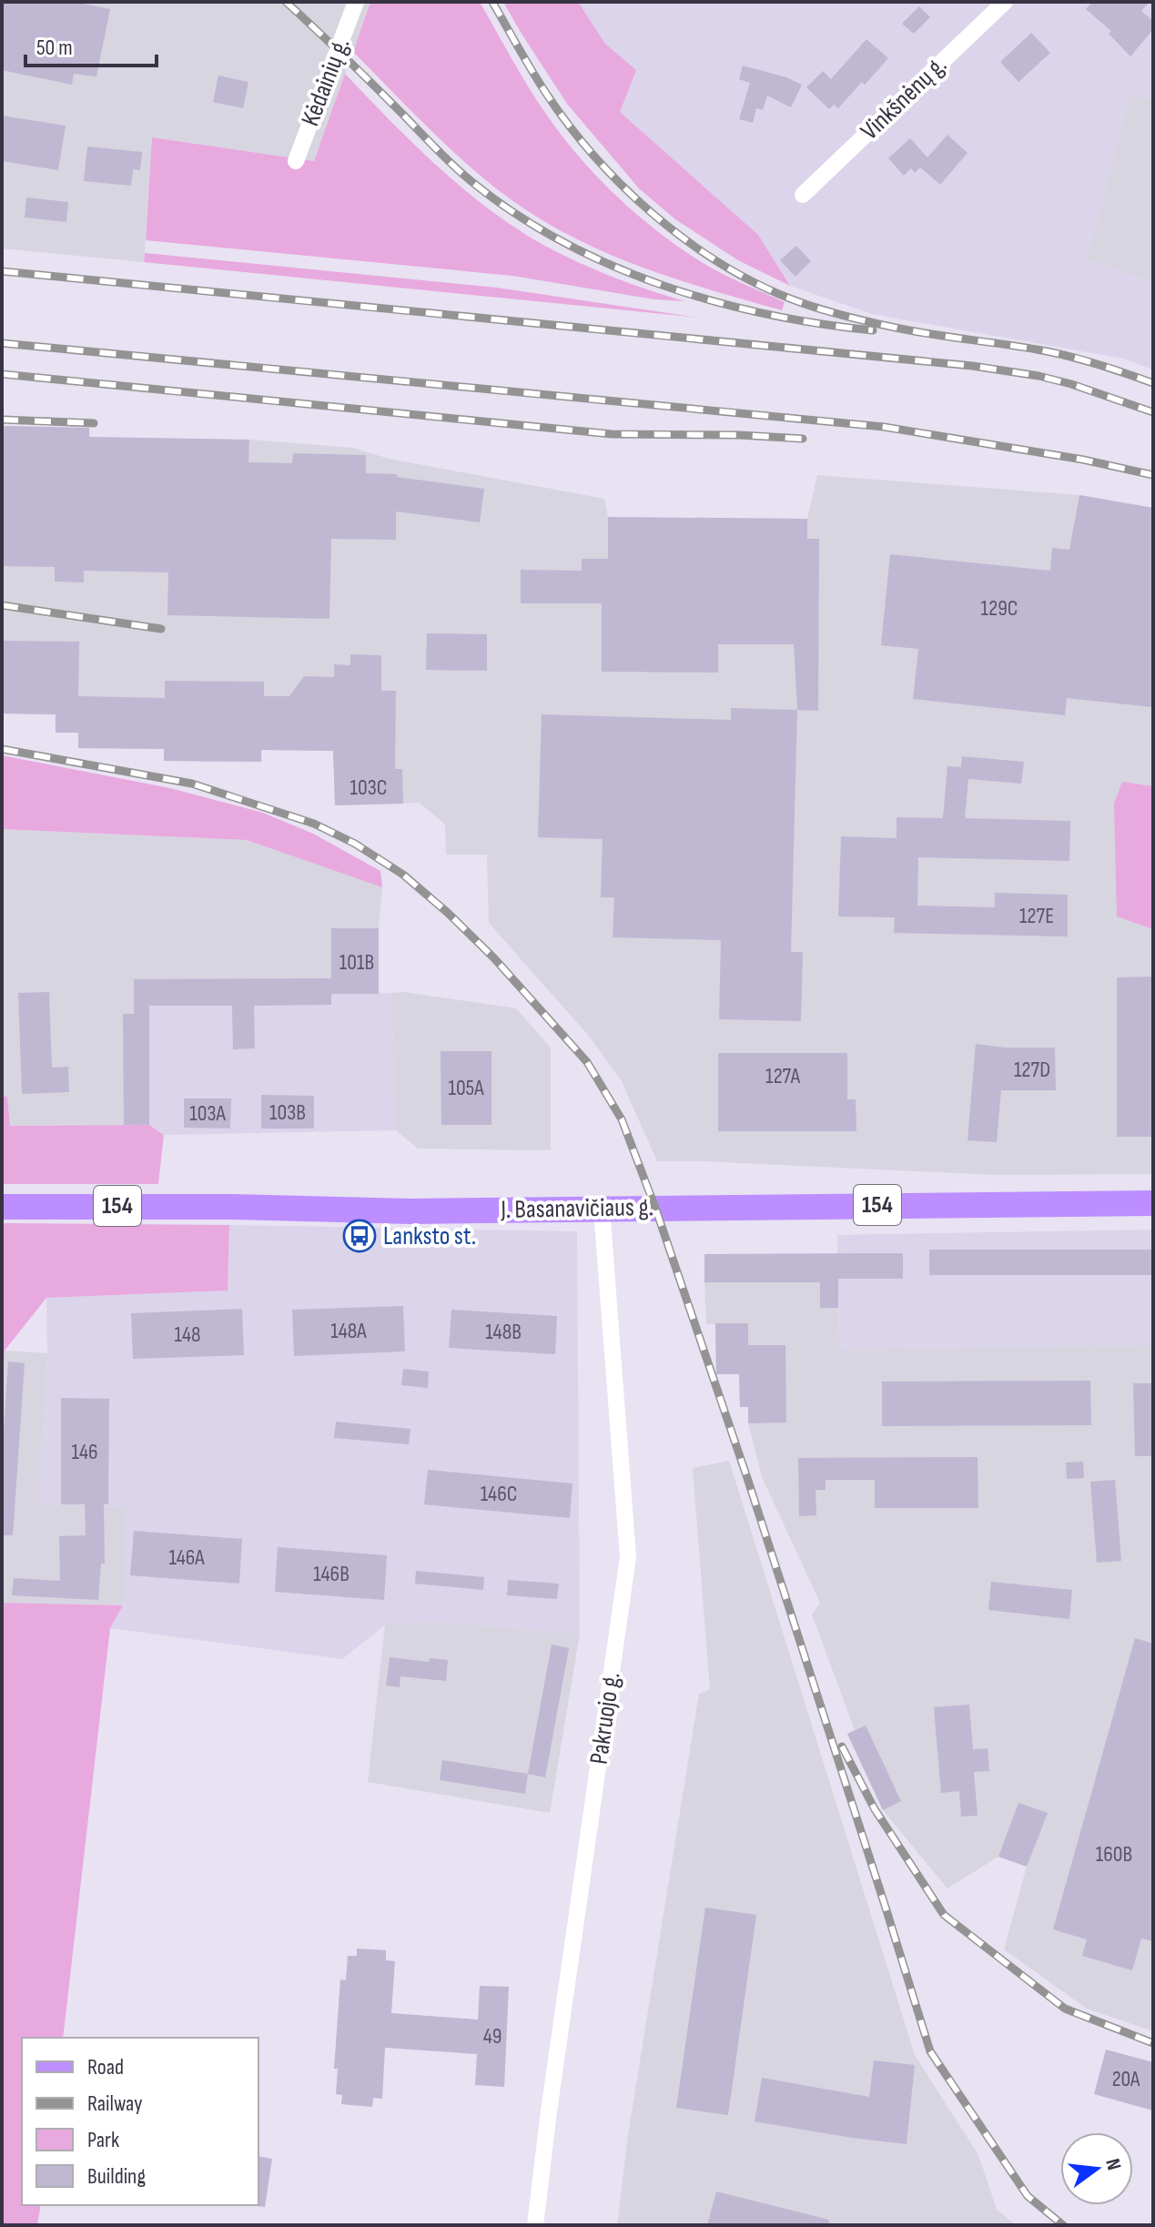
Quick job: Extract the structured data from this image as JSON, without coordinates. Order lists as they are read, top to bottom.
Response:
{
  "streets": {
    "main road": ["154", "J. Basanavičiaus g."],
    "street": ["Kėdainių g.", "Vinkšnėnų g.", "Pakruojo g."]
  },
  "crossings": [
    ["J. Basanavičiaus g.", "Pakruojo g."]
  ],
  "places": {
    "bus stop": ["Lanksto st."]
  },
  "house_numbers": [
    "129C",
    "103C",
    "127E",
    "101B",
    "127D",
    "127A",
    "105A",
    "103B",
    "103A",
    "148A",
    "148B",
    "148",
    "146",
    "146C",
    "146A",
    "146B",
    "160B",
    "49",
    "20A"
  ],
  "legend": [
    "Road",
    "Railway",
    "Park",
    "Building"
  ],
  "scale_bar": "50 m",
  "north": "right"
}
